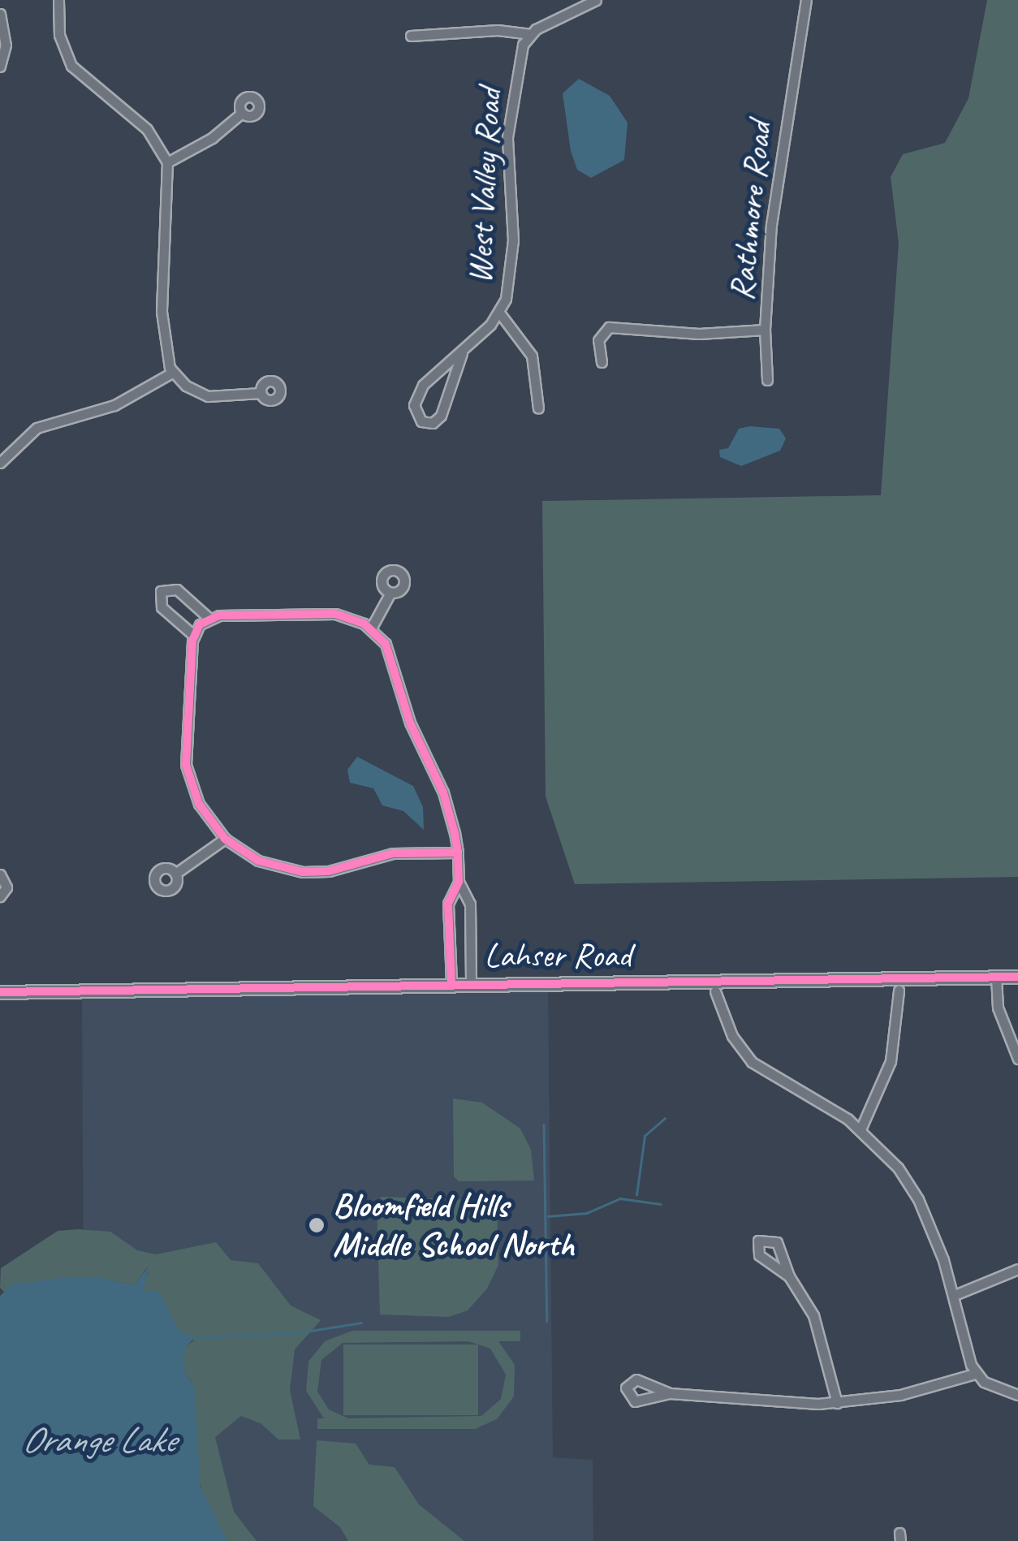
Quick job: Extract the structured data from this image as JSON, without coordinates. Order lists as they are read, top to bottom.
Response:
{
  "streets": {
    "street": ["West Valley Road", "Rathmore Road", "Lahser Road"]
  },
  "water": ["Orange Lake"],
  "places": ["Bloomfield Hills Middle School North"]
}
